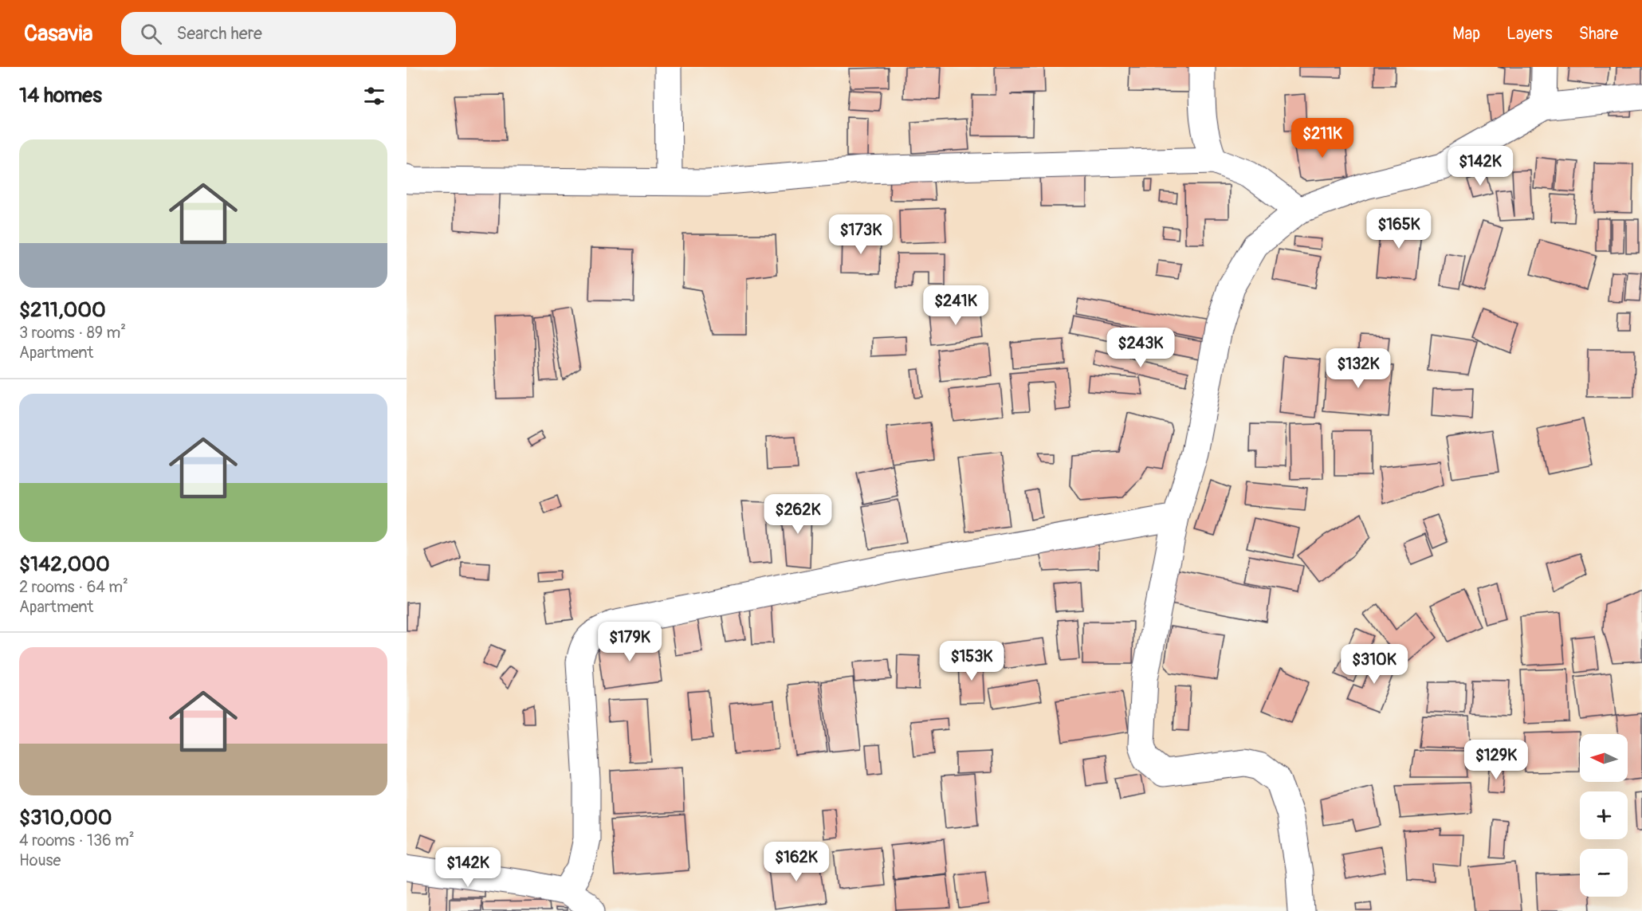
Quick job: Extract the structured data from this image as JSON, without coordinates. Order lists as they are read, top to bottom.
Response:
{
  "north": "left",
  "page": {
    "header": "Casavia",
    "search": "Search here",
    "nav": ["Map", "Layers", "Share"],
    "heading": "14 homes",
    "price": [
      "$211K",
      "$142K",
      "$165K",
      "$173K",
      "$241K",
      "$243K",
      "$132K",
      "$262K",
      "$179K",
      "$153K",
      "$310K",
      "$129K",
      "$162K",
      "$142K"
    ],
    "list": [
      {
        "name": "$211,000",
        "note": "3 rooms · 89 m² · Apartment"
      },
      {
        "name": "$142,000",
        "note": "2 rooms · 64 m² · Apartment"
      },
      {
        "name": "$310,000",
        "note": "4 rooms · 136 m² · House"
      }
    ],
    "map_buttons": ["+", "−"]
  }
}
